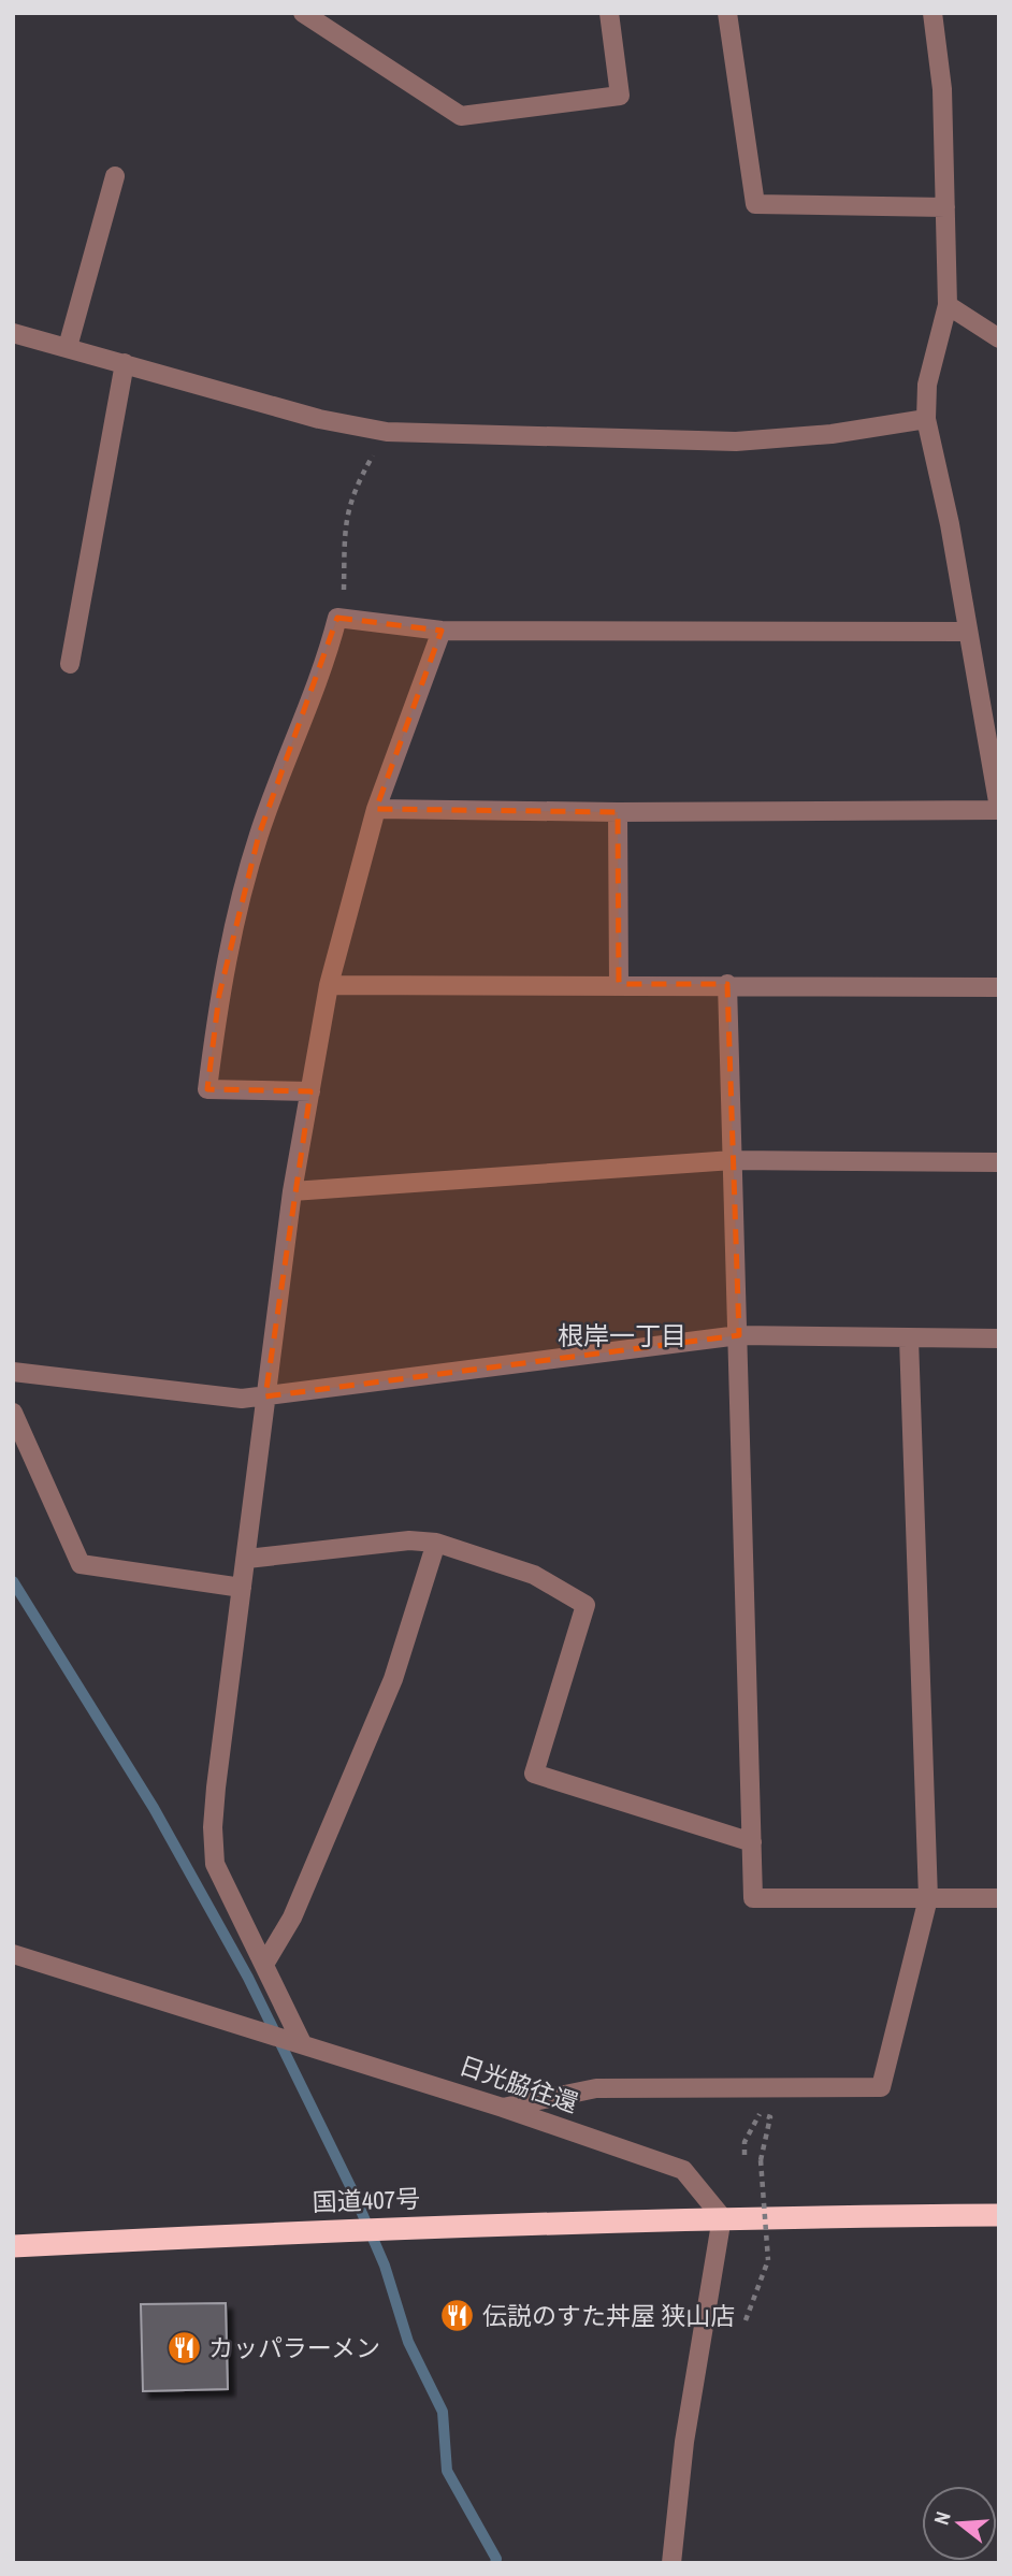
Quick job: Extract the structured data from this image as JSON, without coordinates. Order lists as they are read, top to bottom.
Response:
{
  "streets": {
    "highway": ["国道407号"],
    "street": ["日光脇往還"]
  },
  "crossings": [
    ["日光脇往還", "国道407号"]
  ],
  "districts": ["根岸一丁目"],
  "places": {
    "restaurant": ["伝説のすた丼屋 狭山店", "カッパラーメン"]
  },
  "north": "left"
}
